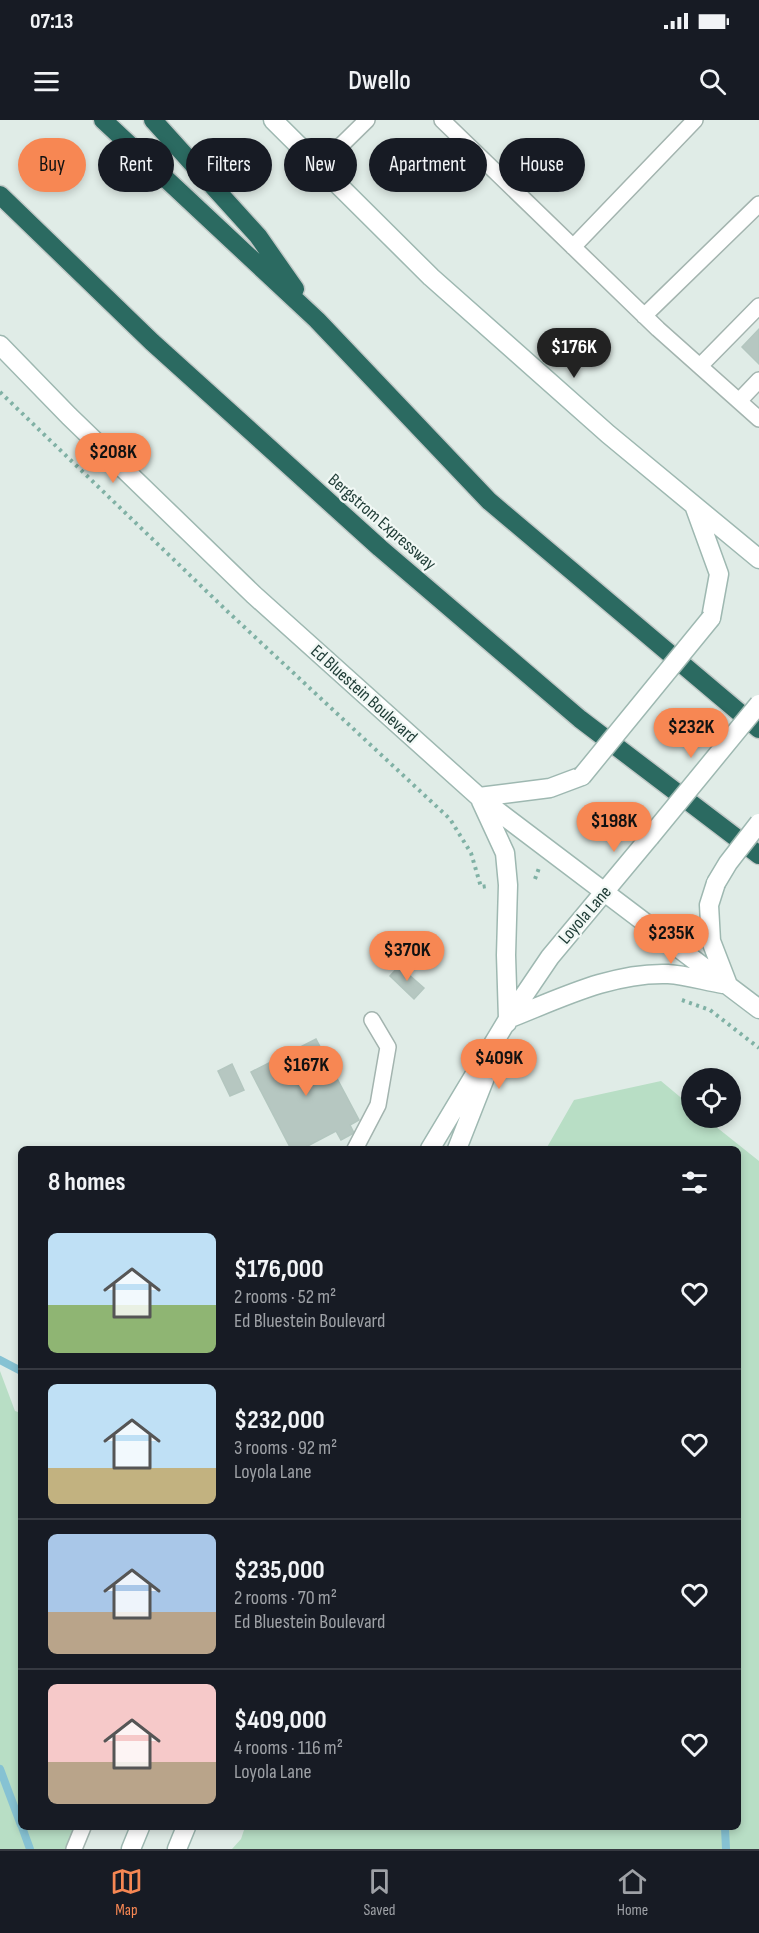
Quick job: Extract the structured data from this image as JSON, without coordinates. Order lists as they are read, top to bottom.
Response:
{
  "streets": {
    "highway": ["Bergstrom Expressway"],
    "main road": ["Ed Bluestein Boulevard", "Loyola Lane"]
  },
  "crossings": [
    ["Ed Bluestein Boulevard", "Loyola Lane"]
  ],
  "page": {
    "status": "07:13",
    "header": "Dwello",
    "chip": [
      "Buy",
      "Rent",
      "Filters",
      "New",
      "Apartment",
      "House"
    ],
    "price": [
      "$176K",
      "$208K",
      "$232K",
      "$198K",
      "$235K",
      "$370K",
      "$409K",
      "$167K"
    ],
    "heading": "8 homes",
    "list": [
      {
        "name": "$176,000",
        "note": "2 rooms · 52 m² · Ed Bluestein Boulevard"
      },
      {
        "name": "$232,000",
        "note": "3 rooms · 92 m² · Loyola Lane"
      },
      {
        "name": "$235,000",
        "note": "2 rooms · 70 m² · Ed Bluestein Boulevard"
      },
      {
        "name": "$409,000",
        "note": "4 rooms · 116 m² · Loyola Lane"
      }
    ],
    "tabs": ["Map", "Saved", "Home"]
  }
}
